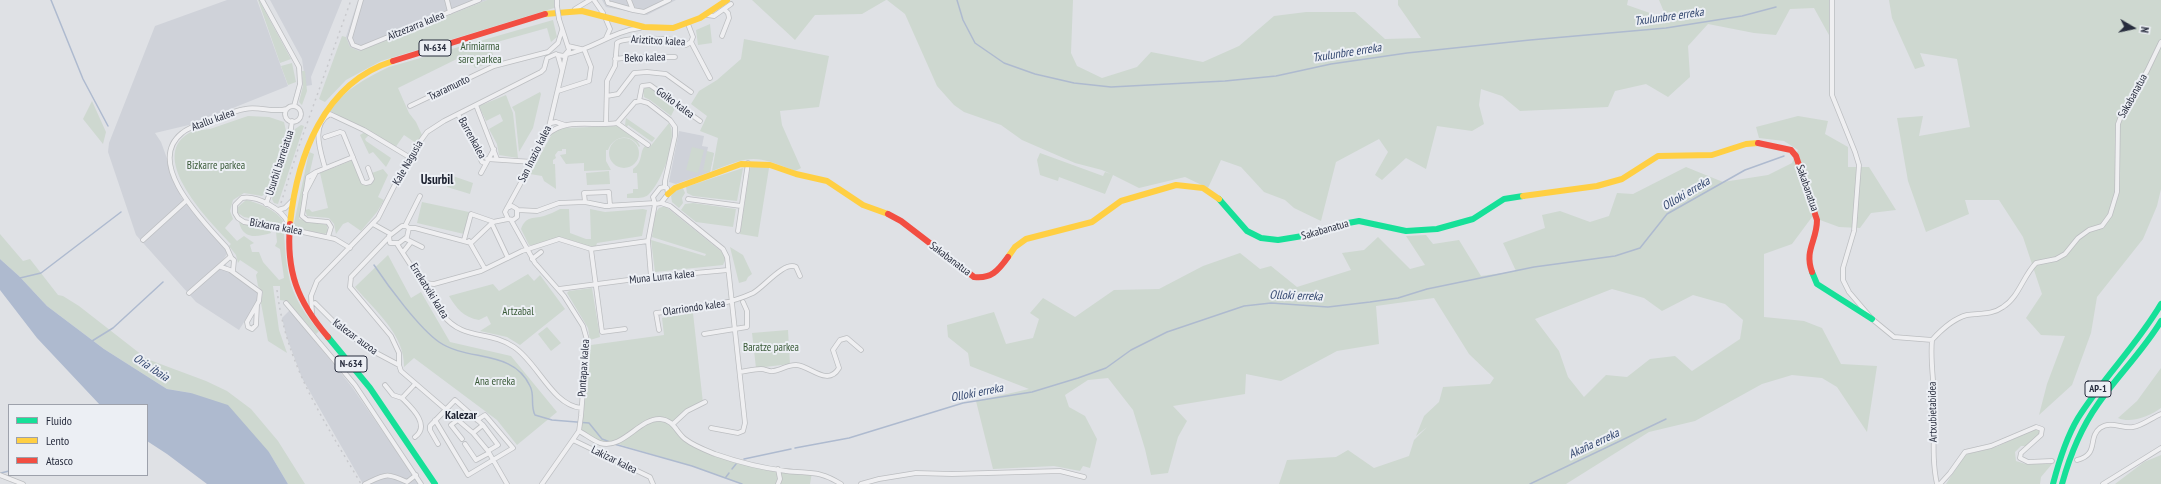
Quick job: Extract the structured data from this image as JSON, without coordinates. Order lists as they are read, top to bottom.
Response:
{
  "streets": {
    "main road": ["N-634", "Sakabanatua", "AP-1"],
    "street": [
      "Aitzezarra kalea",
      "Ariztitxo kalea",
      "Beko kalea",
      "Txaramunto",
      "Goiko kalea",
      "Atallu kalea",
      "Barrenkalea",
      "San Inazio kalea",
      "Usurbil barreiatua",
      "Kale Nagusia",
      "Bizkarra kalea",
      "Muna Lurra kalea",
      "Errekatxiki kalea",
      "Olarriondo kalea",
      "Kalezar auzoa",
      "Puntapax kalea",
      "Artxubietabidea",
      "Lakizar kalea"
    ]
  },
  "crossings": [
    ["Ariztitxo kalea", "N-634"],
    ["Ariztitxo kalea", "Beko kalea"],
    ["N-634", "Kale Nagusia"],
    ["Txaramunto", "San Inazio kalea"],
    ["Txaramunto", "Kale Nagusia"],
    ["Sakabanatua", "Artxubietabidea"],
    ["Atallu kalea", "Usurbil barreiatua"],
    ["Barrenkalea", "Kale Nagusia"],
    ["San Inazio kalea", "Puntapax kalea"],
    ["Usurbil barreiatua", "Bizkarra kalea"],
    ["Kale Nagusia", "Bizkarra kalea"],
    ["Muna Lurra kalea", "Olarriondo kalea"],
    ["Errekatxiki kalea", "Puntapax kalea"],
    ["Puntapax kalea", "Lakizar kalea"]
  ],
  "districts": ["Usurbil", "Kalezar"],
  "water": [
    "Txulunbre erreka",
    "Olloki erreka",
    "Oria ibaia",
    "Akaña erreka"
  ],
  "parks": [
    "Arimiarma sare parkea",
    "Bizkarre parkea",
    "Artzabal",
    "Baratze parkea",
    "Ana erreka"
  ],
  "legend": ["Fluido", "Lento", "Atasco"],
  "north": "right"
}
